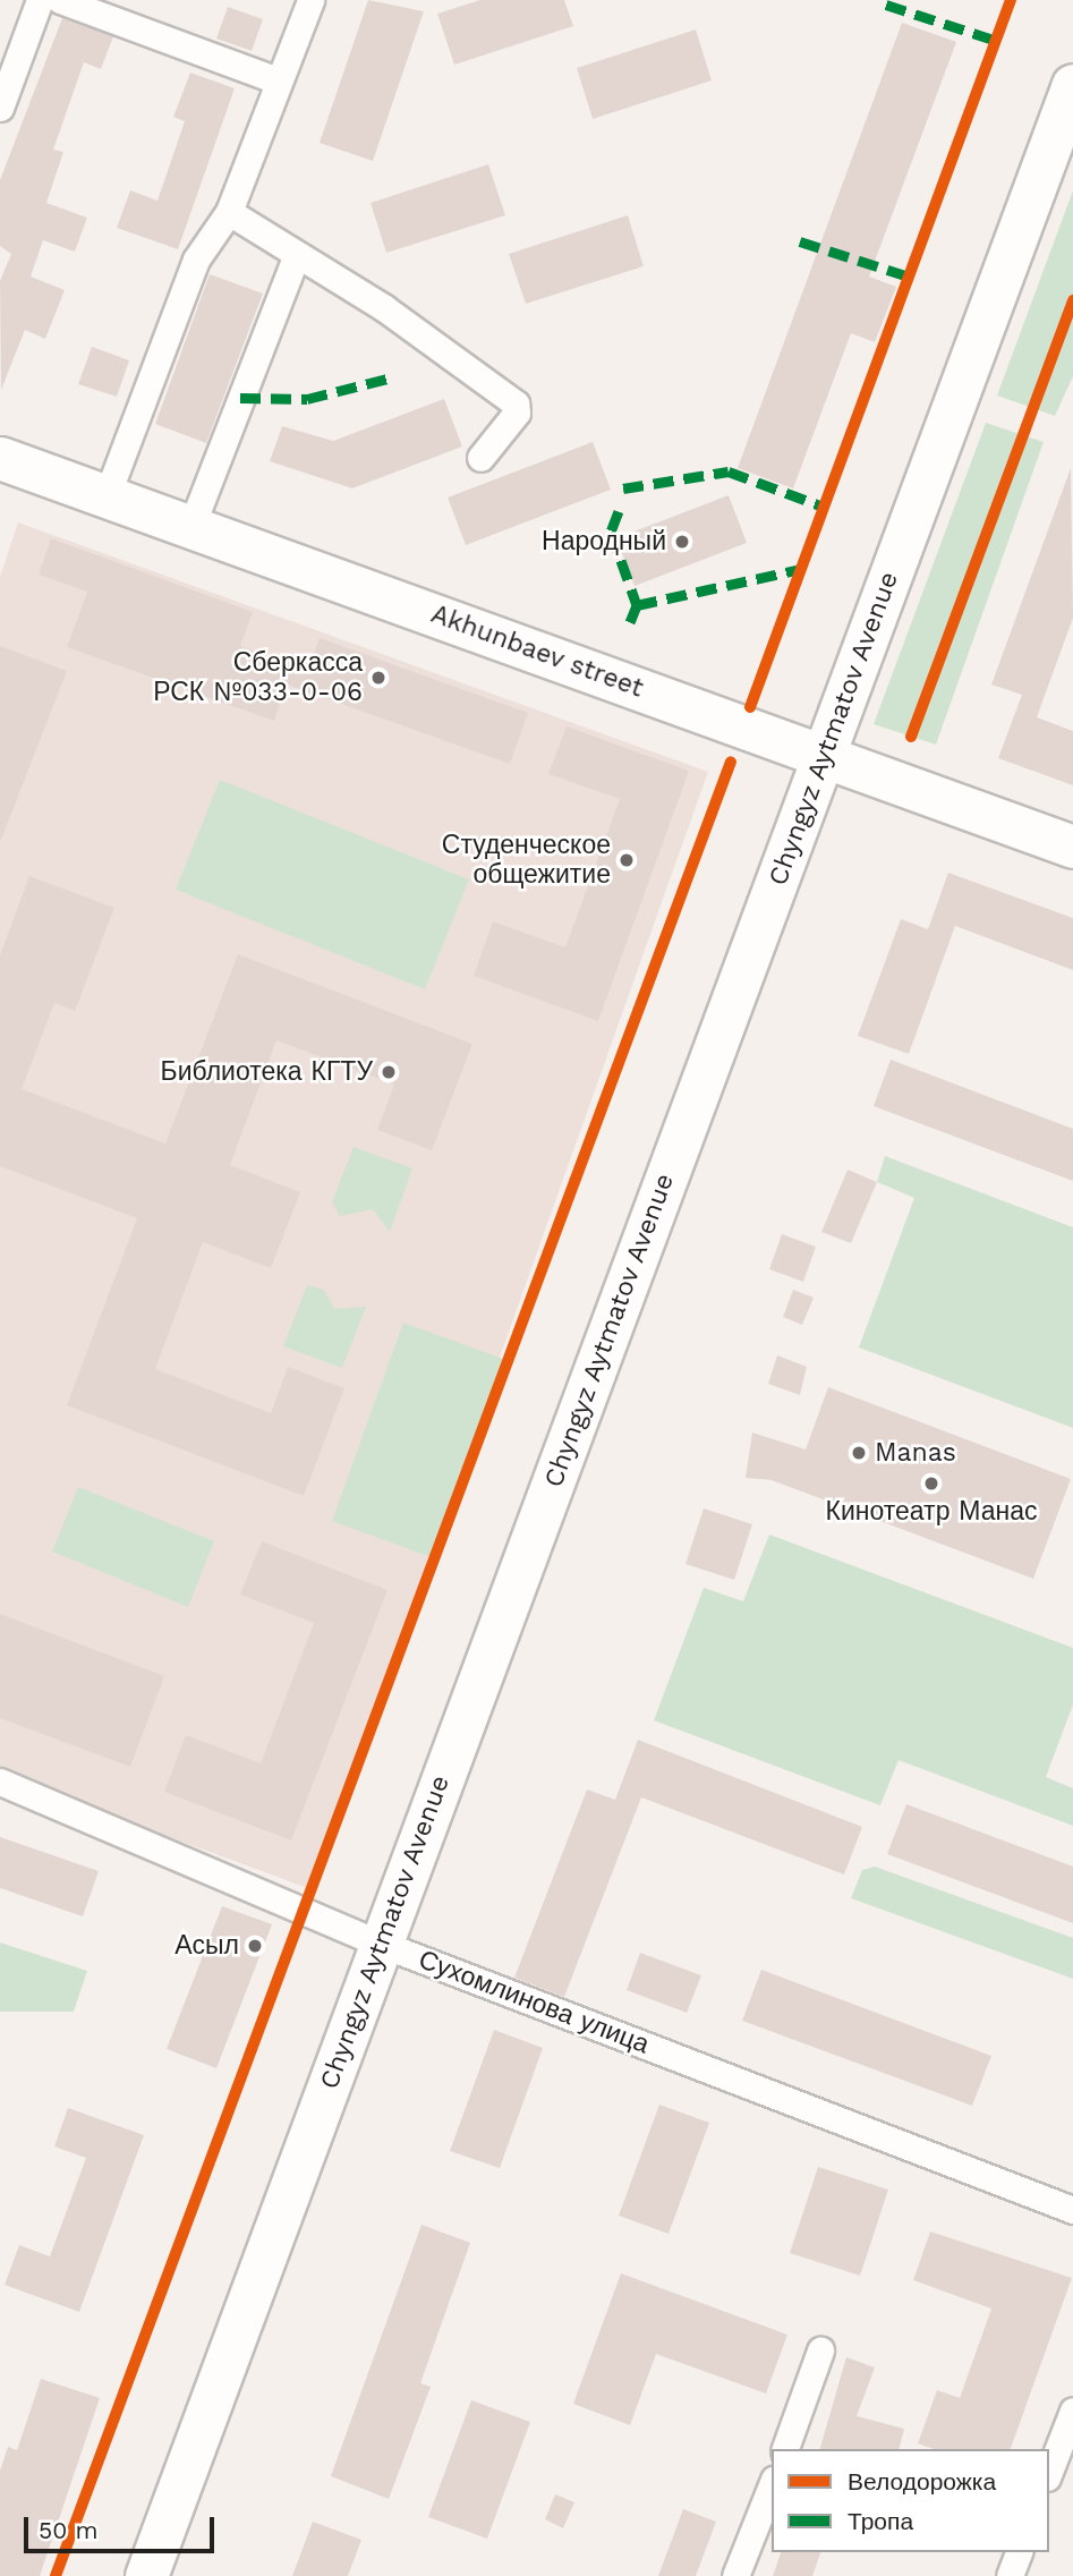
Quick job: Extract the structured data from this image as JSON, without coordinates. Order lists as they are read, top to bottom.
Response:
{
  "streets": {
    "main road": ["Akhunbaev street", "Chyngyz Aytmatov Avenue"],
    "street": ["Сухомлинова улица"]
  },
  "crossings": [
    ["Akhunbaev street", "Chyngyz Aytmatov Avenue"],
    ["Chyngyz Aytmatov Avenue", "Сухомлинова улица"]
  ],
  "places": [
    "Народный",
    "Сберкасса РСК №033-0-06",
    "Студенческое общежитие",
    "Библиотека КГТУ",
    "Manas",
    "Кинотеатр Манас",
    "Асыл"
  ],
  "legend": ["Велодорожка", "Тропа"],
  "scale_bar": "50 m"
}
